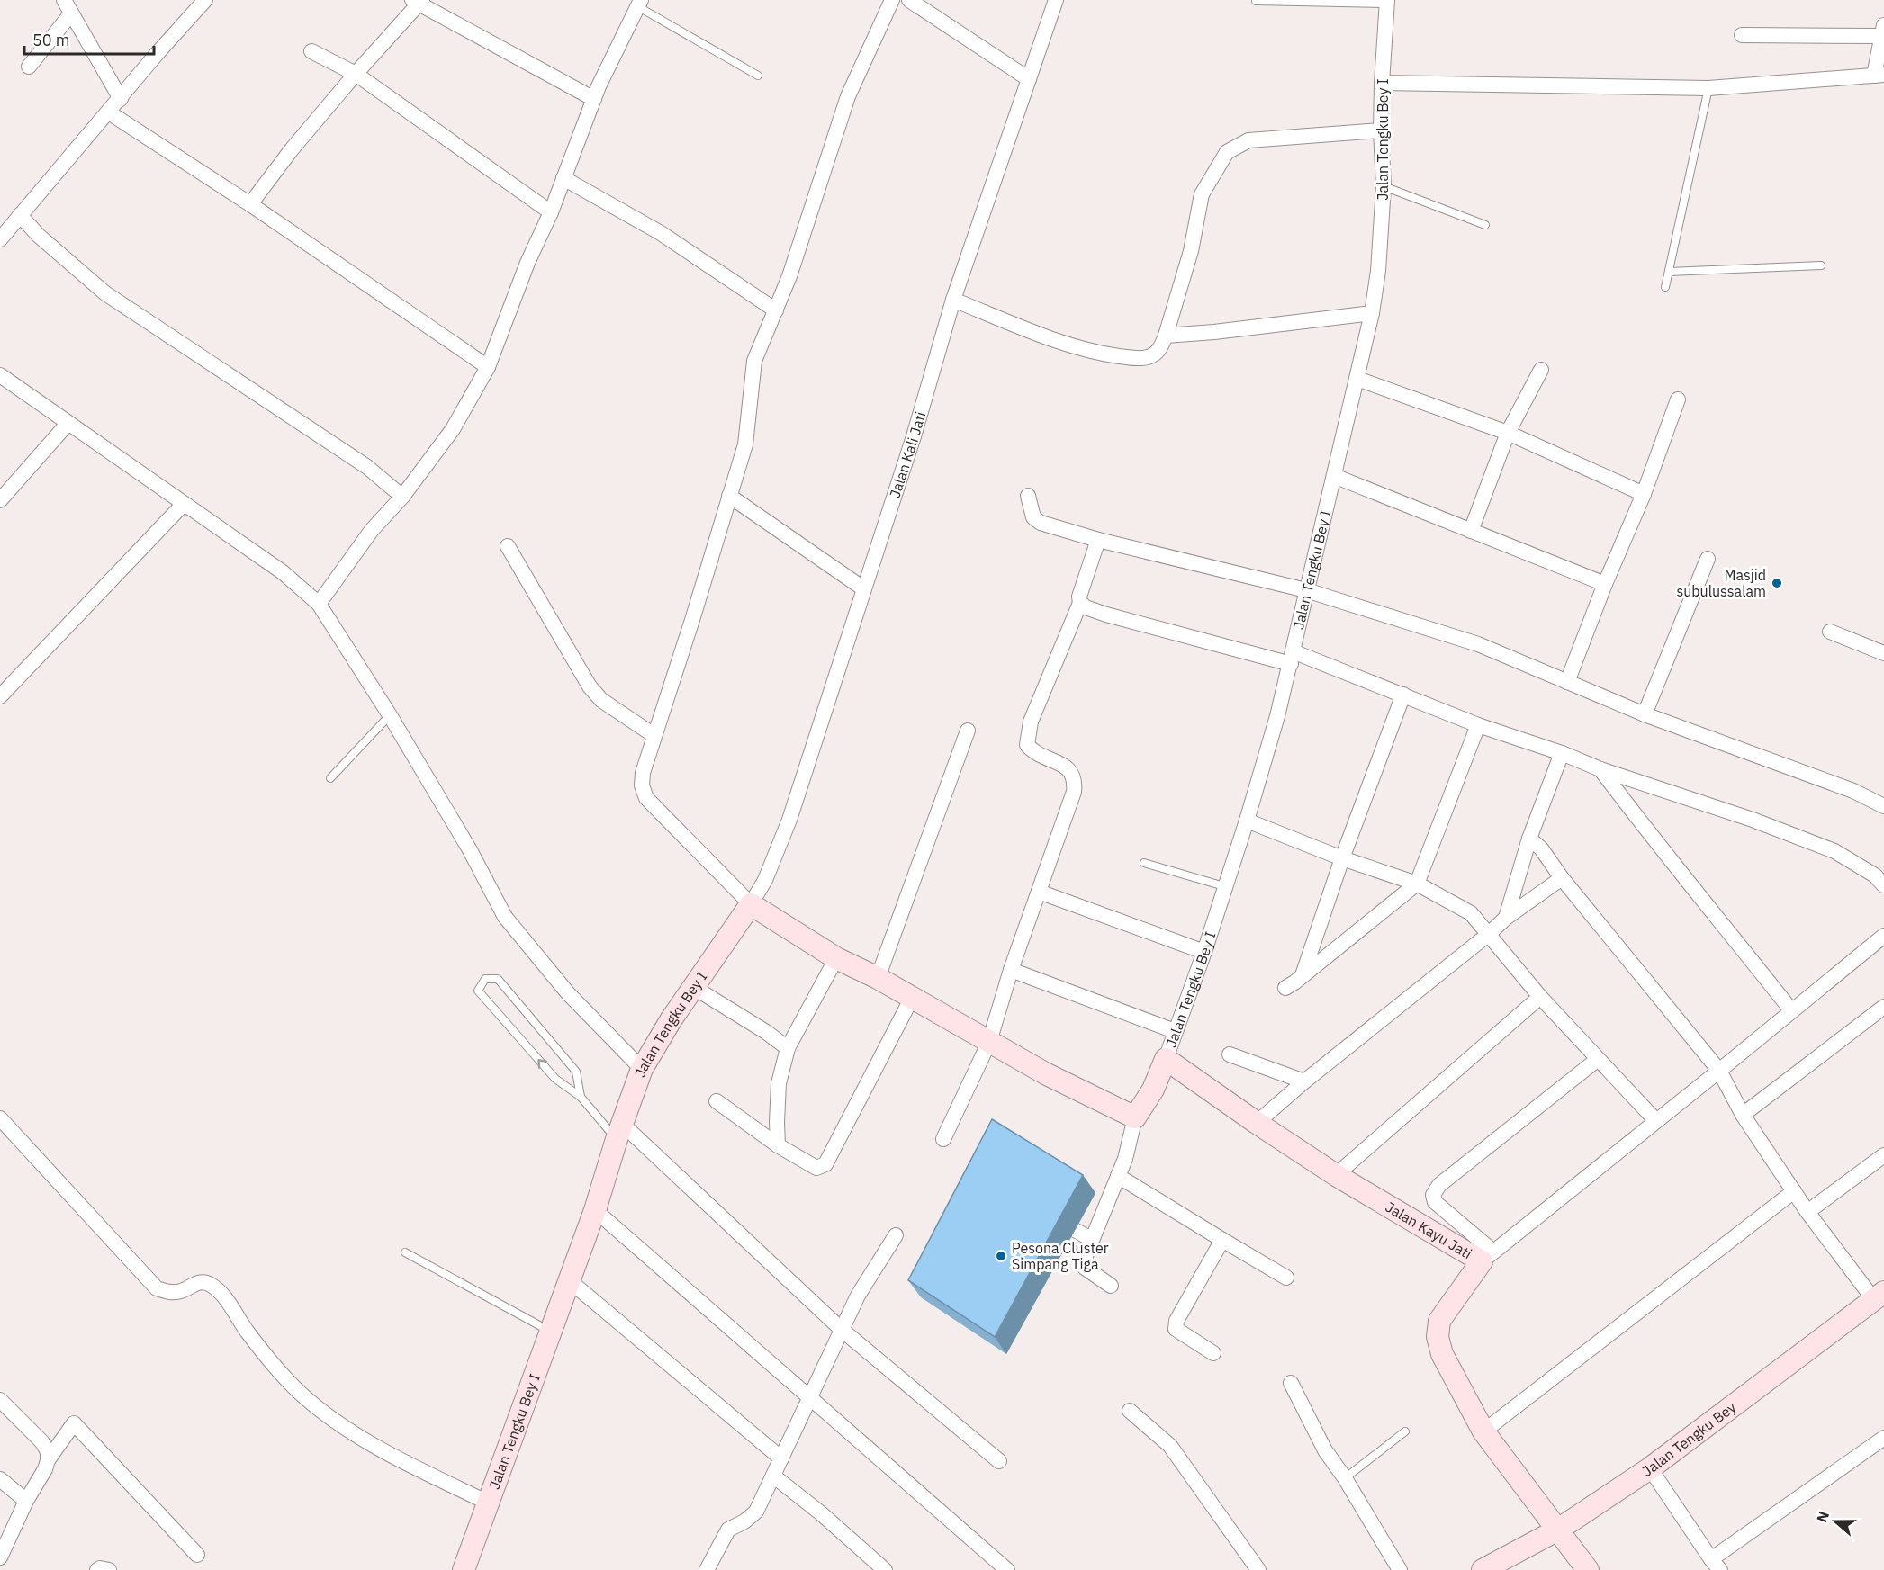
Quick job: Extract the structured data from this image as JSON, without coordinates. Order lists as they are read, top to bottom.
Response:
{
  "streets": {
    "street": [
      "Jalan Tengku Bey I",
      "Jalan Kali Jati",
      "Jalan Kayu Jati",
      "Jalan Tengku Bey"
    ]
  },
  "crossings": [
    ["Jalan Tengku Bey I", "Jalan Kali Jati"],
    ["Jalan Tengku Bey I", "Jalan Kayu Jati"],
    ["Jalan Kayu Jati", "Jalan Tengku Bey"]
  ],
  "places": ["Masjid subulussalam", "Pesona Cluster Simpang Tiga"],
  "scale_bar": "50 m",
  "north": "left"
}
